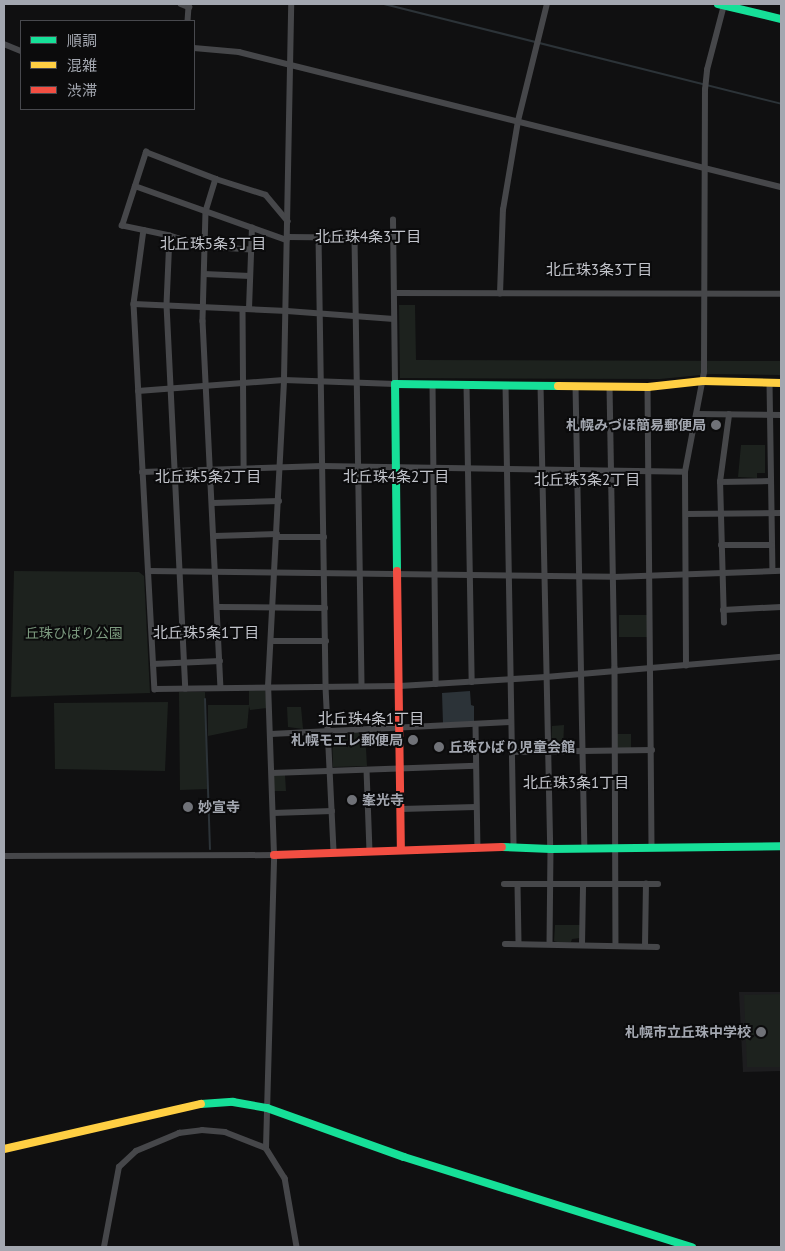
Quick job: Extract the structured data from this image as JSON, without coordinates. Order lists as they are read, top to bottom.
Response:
{
  "districts": [
    "北丘珠4条3丁目",
    "北丘珠5条3丁目",
    "北丘珠3条3丁目",
    "北丘珠5条2丁目",
    "北丘珠4条2丁目",
    "北丘珠3条2丁目",
    "北丘珠5条1丁目",
    "北丘珠4条1丁目",
    "北丘珠3条1丁目"
  ],
  "parks": ["丘珠ひばり公園"],
  "places": [
    "札幌みづほ簡易郵便局",
    "札幌モエレ郵便局",
    "丘珠ひばり児童会館",
    "峯光寺",
    "妙宣寺",
    "札幌市立丘珠中学校"
  ],
  "legend": ["順調", "混雑", "渋滞"]
}
